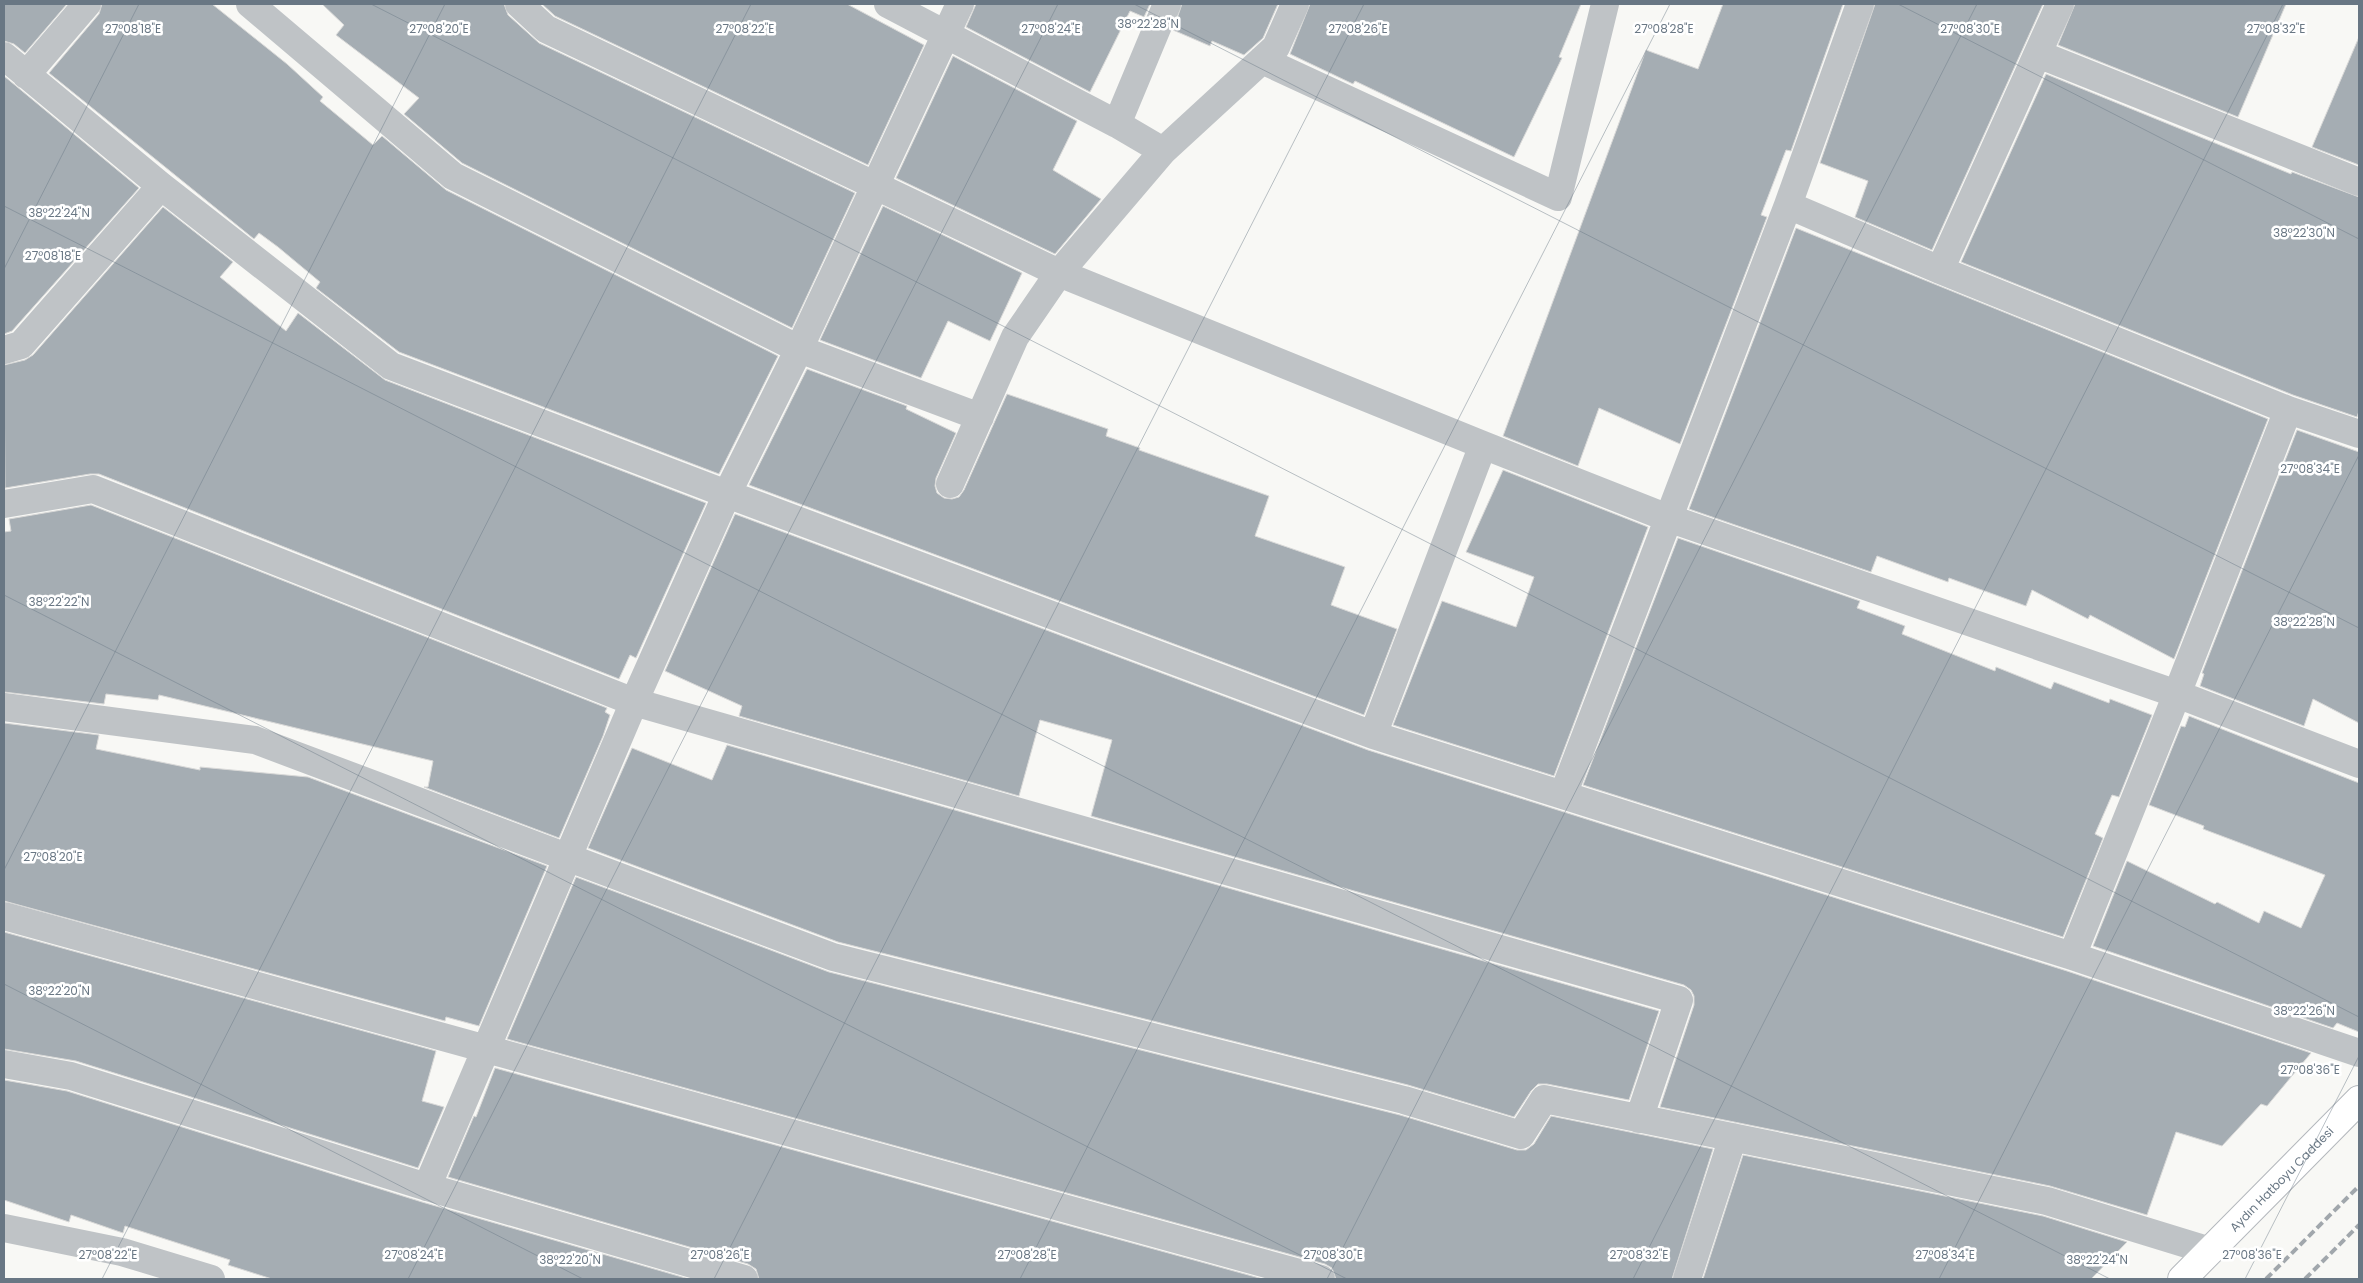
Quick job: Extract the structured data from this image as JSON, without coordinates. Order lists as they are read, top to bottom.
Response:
{
  "streets": {
    "main road": ["Aydın Hatboyu Caddesi"]
  },
  "coordinates": [
    "38°22'28\"N",
    "27°08'18\"E",
    "27°08'20\"E",
    "27°08'22\"E",
    "27°08'24\"E",
    "27°08'26\"E",
    "27°08'28\"E",
    "27°08'30\"E",
    "27°08'32\"E",
    "38°22'24\"N",
    "38°22'30\"N",
    "27°08'34\"E",
    "38°22'22\"N",
    "38°22'20\"N",
    "38°22'26\"N",
    "27°08'36\"E"
  ]
}
